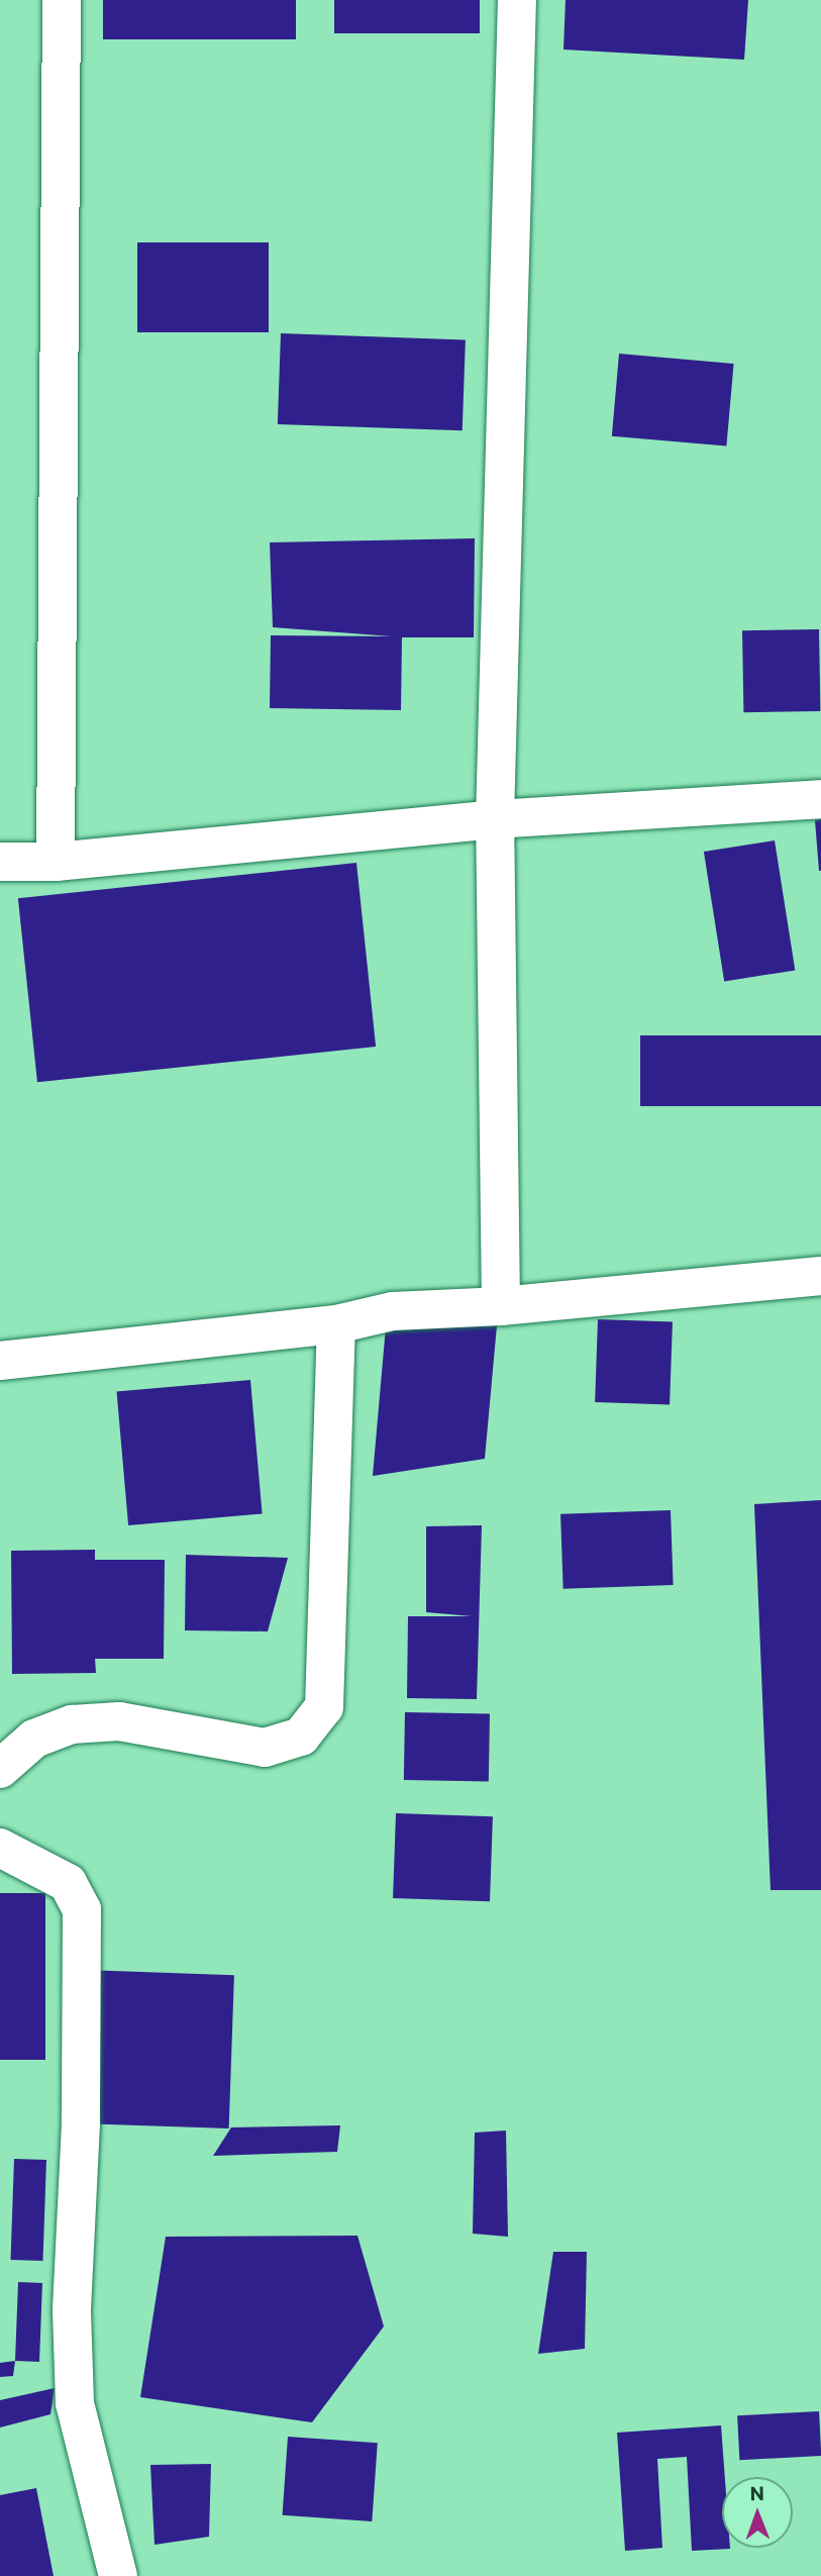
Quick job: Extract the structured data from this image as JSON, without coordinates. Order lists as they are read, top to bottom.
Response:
{
  "north": "top"
}
